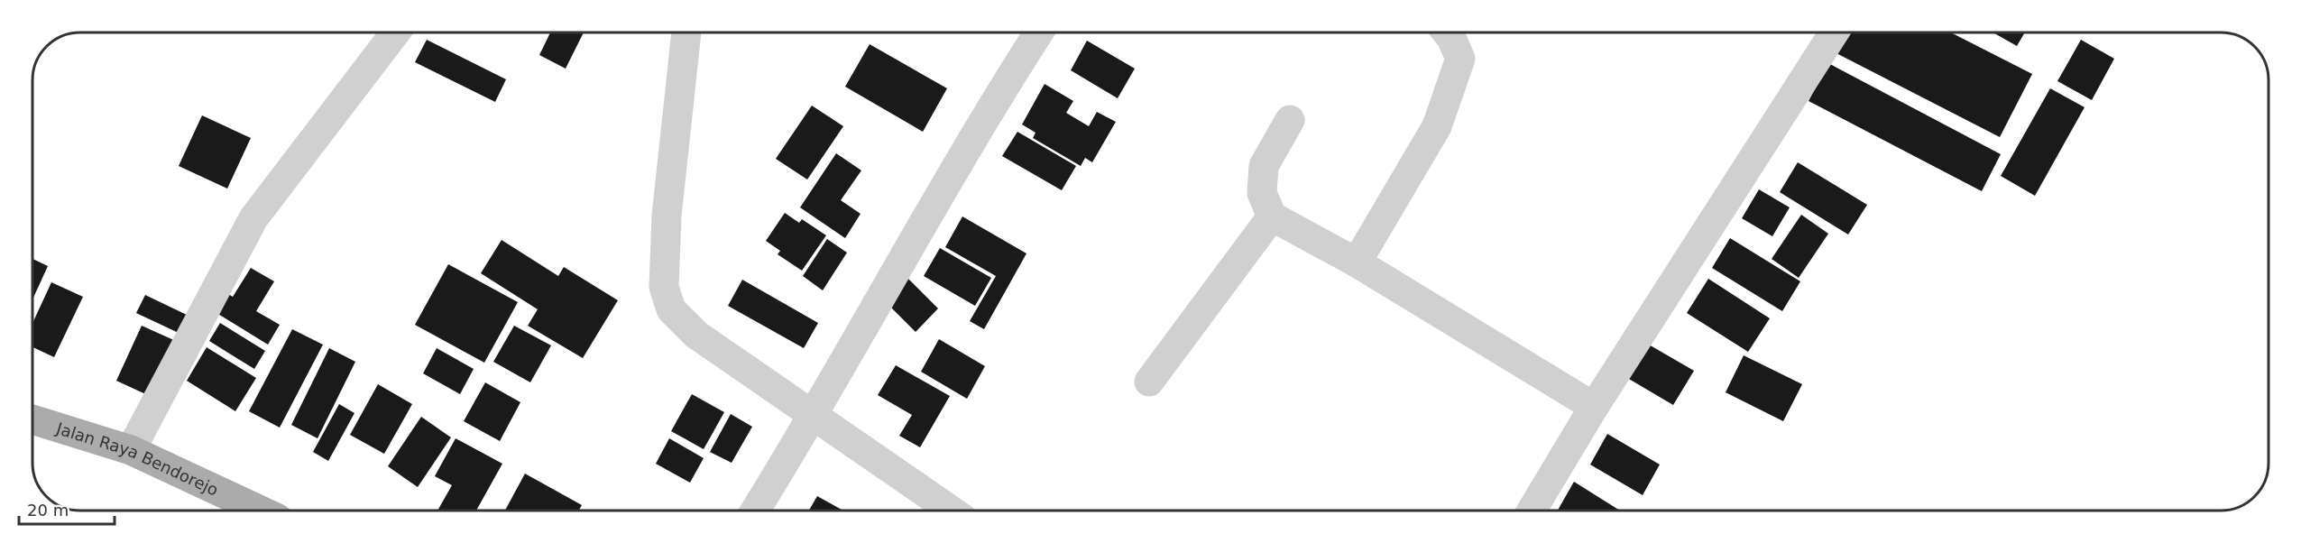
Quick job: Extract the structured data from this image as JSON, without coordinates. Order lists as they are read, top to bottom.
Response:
{
  "streets": {
    "main road": ["Jalan Raya Bendorejo"]
  },
  "scale_bar": "20 m"
}
